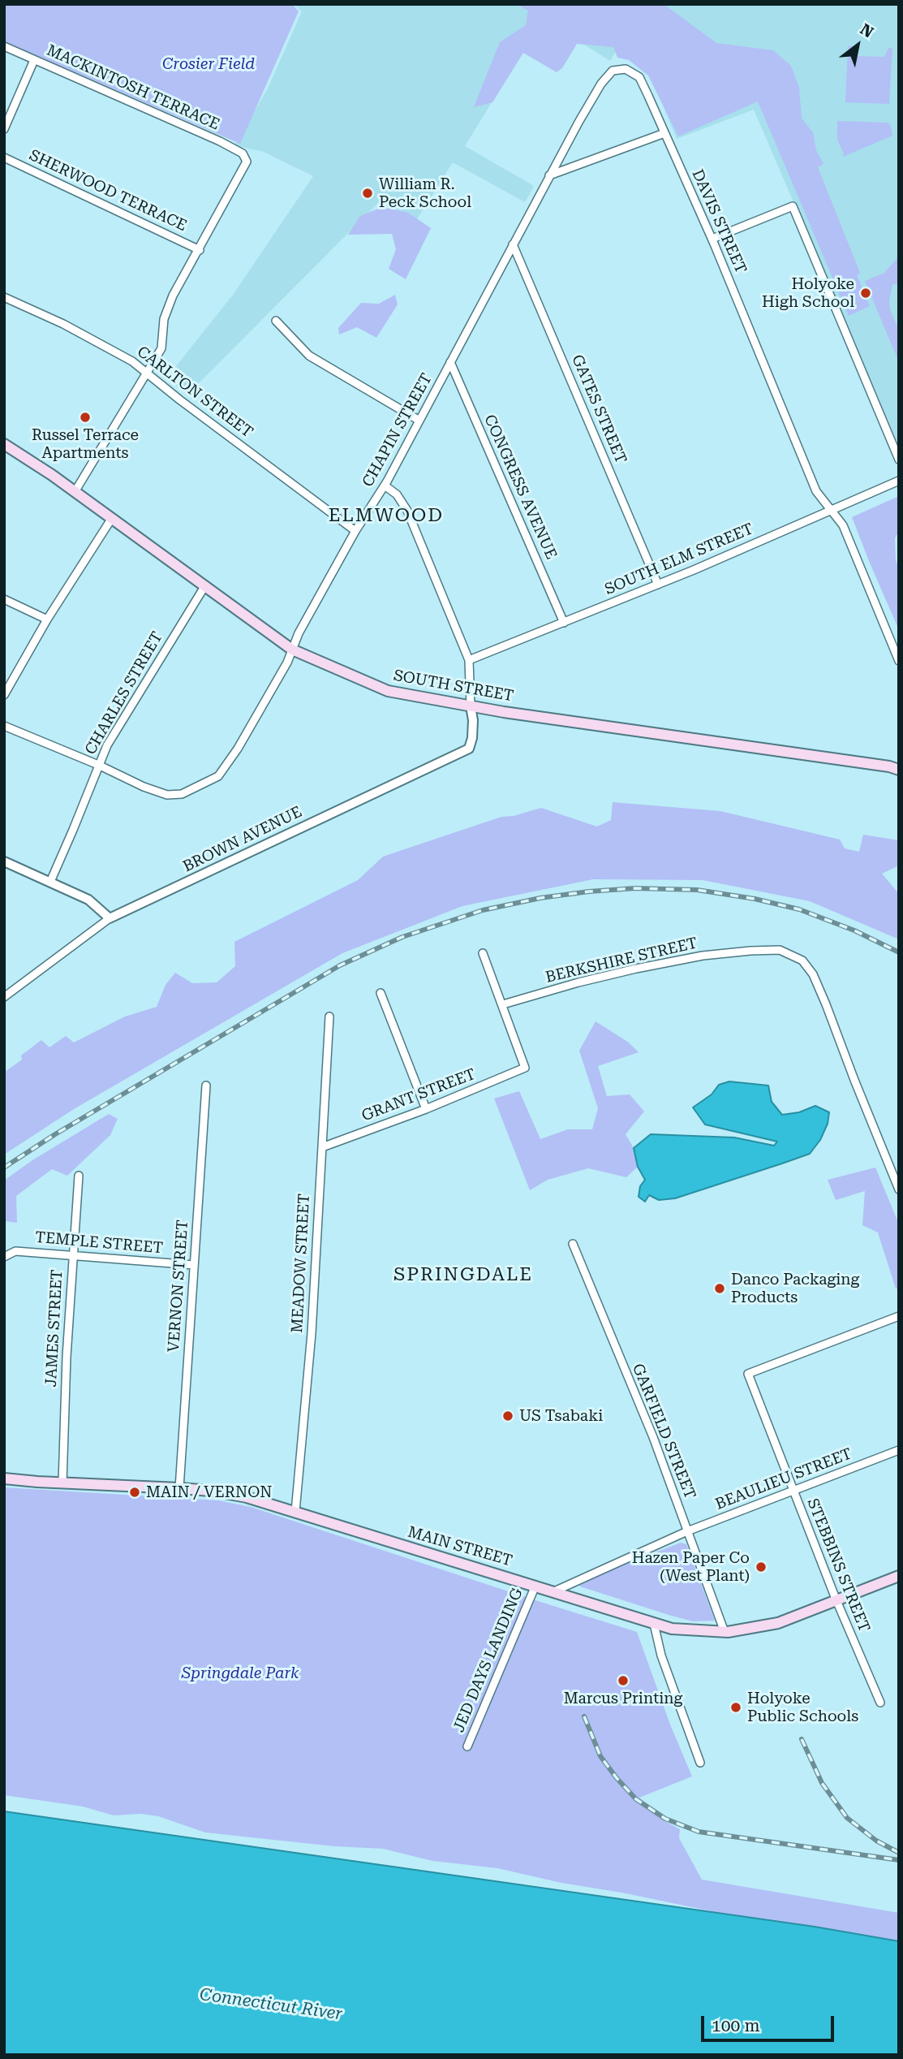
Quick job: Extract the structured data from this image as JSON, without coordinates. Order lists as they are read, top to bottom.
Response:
{
  "streets": {
    "main road": ["SOUTH STREET", "MAIN STREET"],
    "street": [
      "MACKINTOSH TERRACE",
      "SHERWOOD TERRACE",
      "DAVIS STREET",
      "CARLTON STREET",
      "GATES STREET",
      "CHAPIN STREET",
      "CONGRESS AVENUE",
      "SOUTH ELM STREET",
      "CHARLES STREET",
      "BROWN AVENUE",
      "BERKSHIRE STREET",
      "GRANT STREET",
      "TEMPLE STREET",
      "MEADOW STREET",
      "VERNON STREET",
      "JAMES STREET",
      "GARFIELD STREET",
      "BEAULIEU STREET",
      "STEBBINS STREET",
      "JED DAYS LANDING"
    ]
  },
  "crossings": [
    ["MACKINTOSH TERRACE", "SHERWOOD TERRACE"],
    ["DAVIS STREET", "CHAPIN STREET"],
    ["DAVIS STREET", "SOUTH ELM STREET"],
    ["CARLTON STREET", "CHAPIN STREET"],
    ["GATES STREET", "CHAPIN STREET"],
    ["GATES STREET", "SOUTH ELM STREET"],
    ["CHAPIN STREET", "CONGRESS AVENUE"],
    ["CHAPIN STREET", "SOUTH STREET"],
    ["CHAPIN STREET", "CHARLES STREET"],
    ["CONGRESS AVENUE", "SOUTH ELM STREET"],
    ["SOUTH STREET", "CHARLES STREET"],
    ["SOUTH STREET", "BROWN AVENUE"],
    ["BERKSHIRE STREET", "GRANT STREET"],
    ["GRANT STREET", "MEADOW STREET"],
    ["TEMPLE STREET", "VERNON STREET"],
    ["TEMPLE STREET", "JAMES STREET"],
    ["MEADOW STREET", "MAIN STREET"],
    ["VERNON STREET", "MAIN STREET"],
    ["JAMES STREET", "MAIN STREET"],
    ["GARFIELD STREET", "BEAULIEU STREET"],
    ["GARFIELD STREET", "MAIN STREET"],
    ["BEAULIEU STREET", "MAIN STREET"],
    ["BEAULIEU STREET", "STEBBINS STREET"],
    ["MAIN STREET", "STEBBINS STREET"],
    ["MAIN STREET", "JED DAYS LANDING"]
  ],
  "districts": ["ELMWOOD", "SPRINGDALE"],
  "water": ["Connecticut River"],
  "parks": ["Crosier Field", "Springdale Park"],
  "places": [
    "William R. Peck School",
    "Holyoke High School",
    "Russel Terrace Apartments",
    "Danco Packaging Products",
    "US Tsabaki",
    "MAIN / VERNON",
    "Hazen Paper Co (West Plant)",
    "Marcus Printing",
    "Holyoke Public Schools"
  ],
  "scale_bar": "100 m",
  "north": "top right"
}
